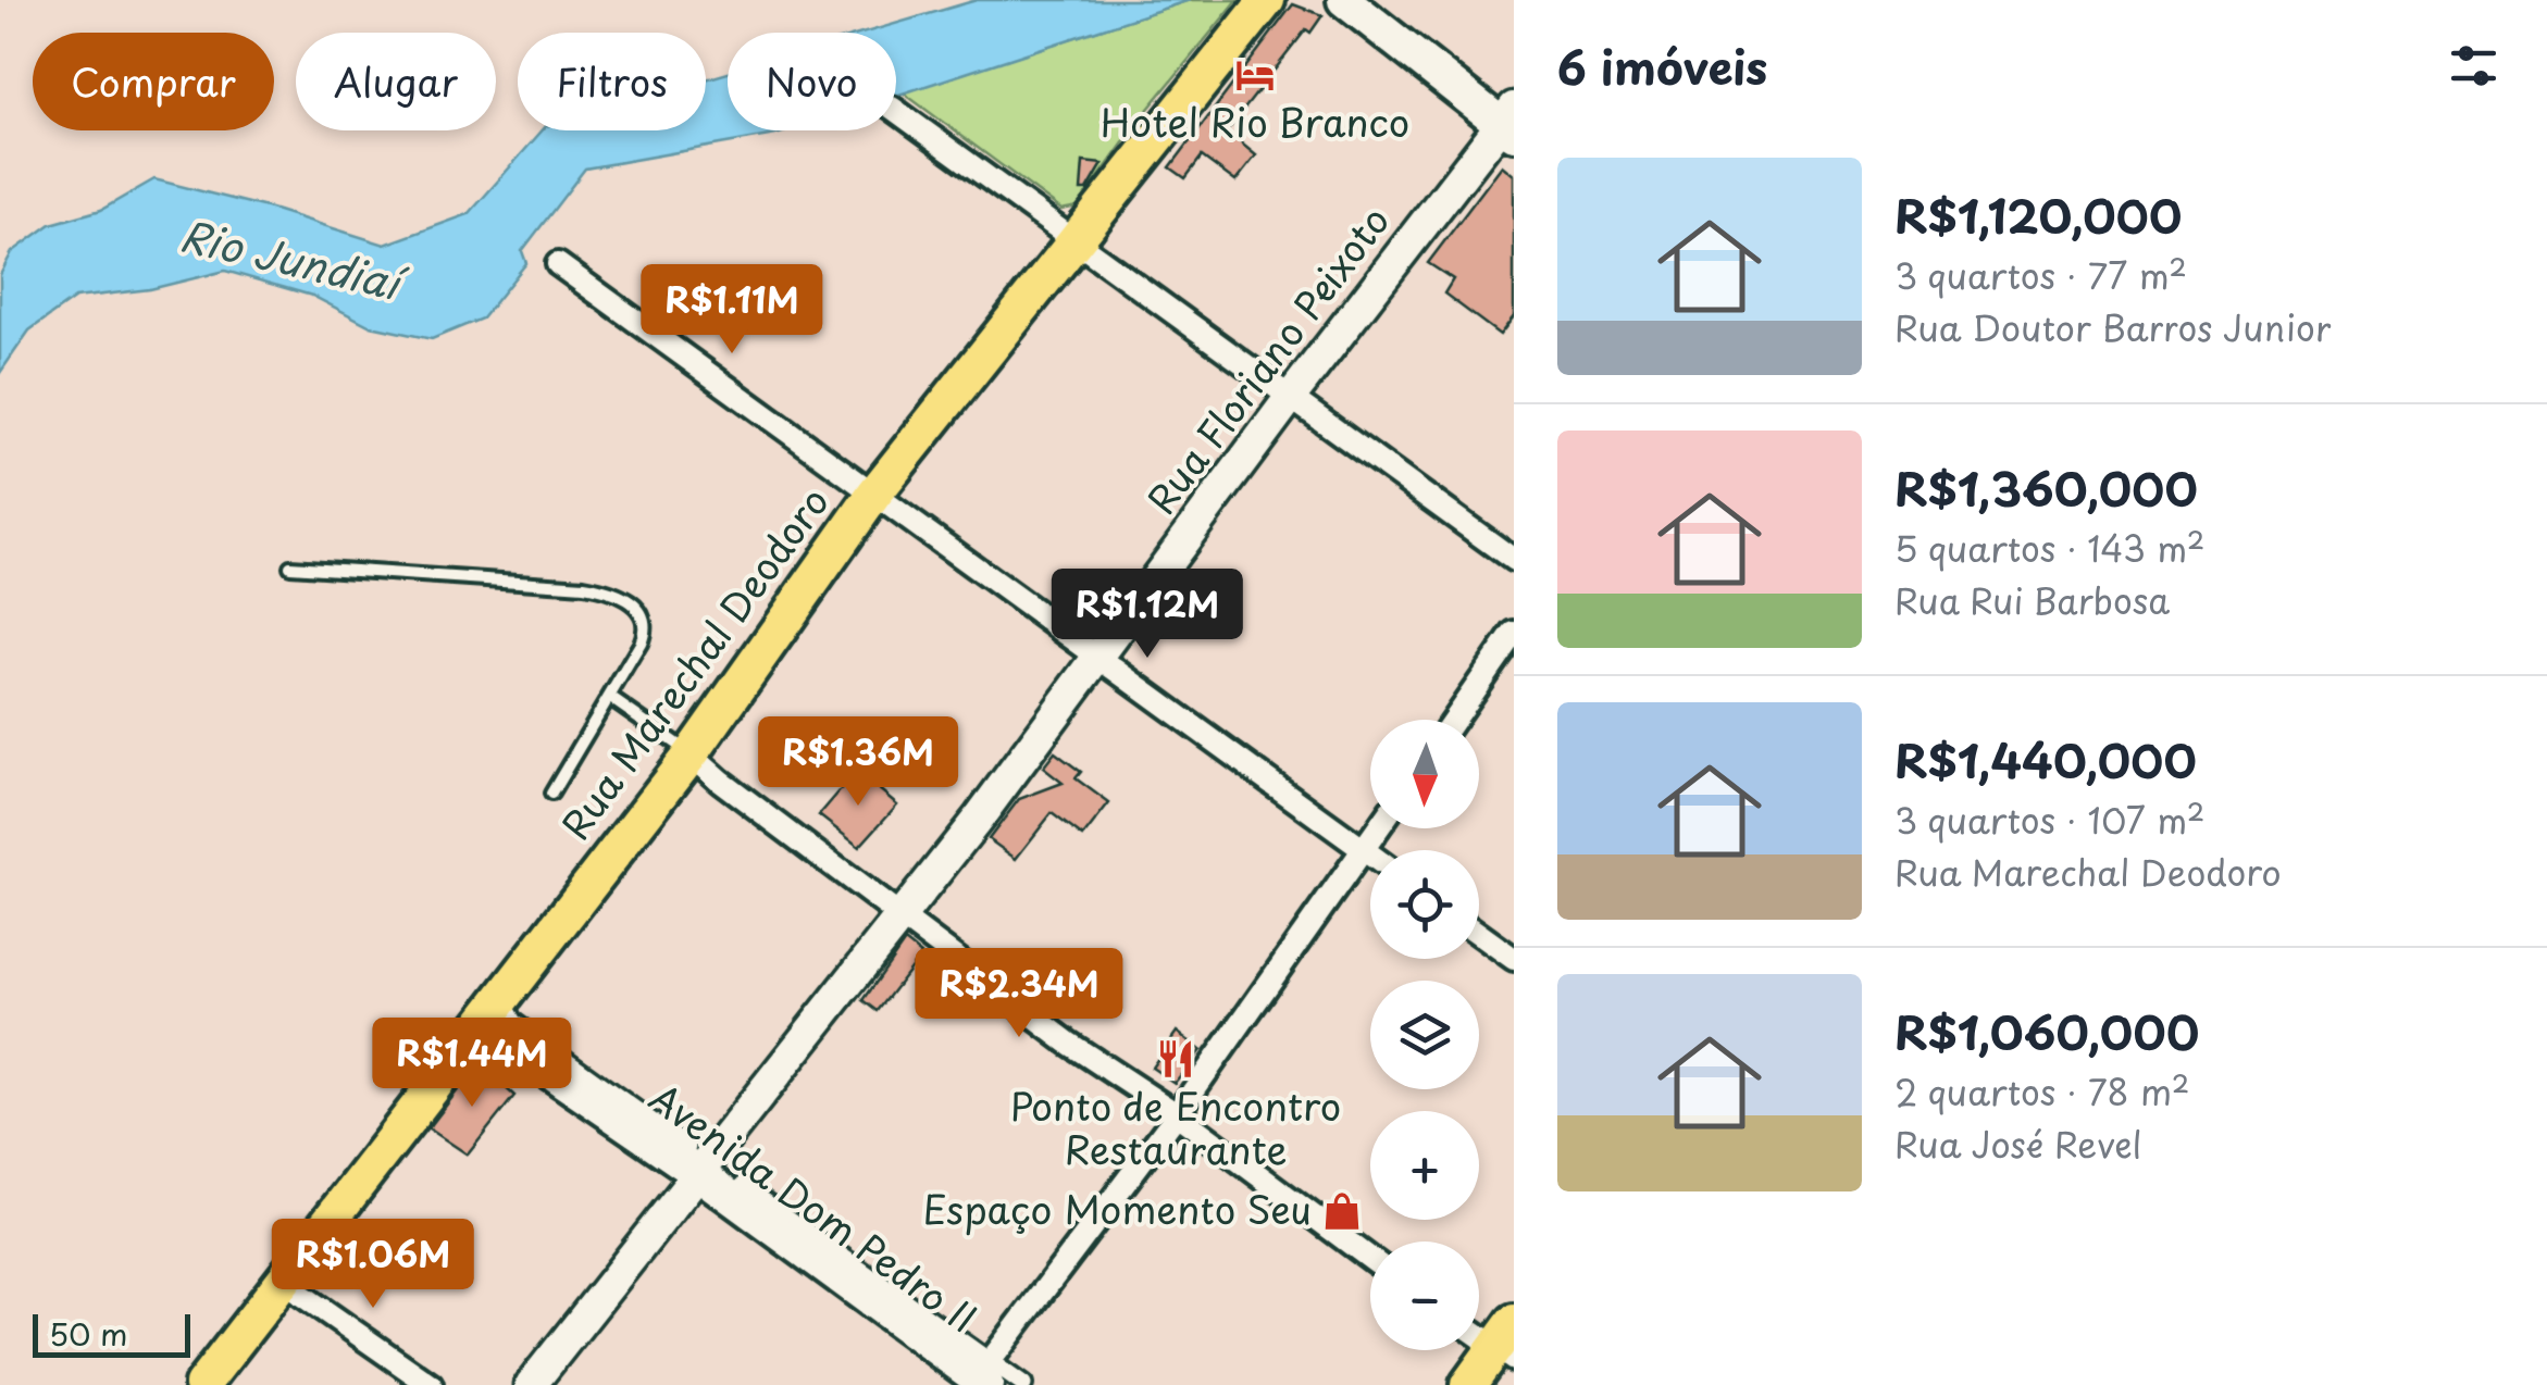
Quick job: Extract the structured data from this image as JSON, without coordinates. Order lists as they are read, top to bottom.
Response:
{
  "streets": {
    "main road": ["Rua Marechal Deodoro", "Avenida Dom Pedro II"],
    "street": ["Rua Floriano Peixoto"]
  },
  "crossings": [
    ["Rua Floriano Peixoto", "Avenida Dom Pedro II"],
    ["Rua Marechal Deodoro", "Avenida Dom Pedro II"]
  ],
  "water": ["Rio Jundiaí"],
  "places": {
    "hotel": ["Hotel Rio Branco"],
    "restaurant": ["Ponto de Encontro Restaurante"],
    "shop": ["Espaço Momento Seu"]
  },
  "scale_bar": "50 m",
  "north": "bottom",
  "page": {
    "heading": "6 imóveis",
    "chip": [
      "Comprar",
      "Alugar",
      "Filtros",
      "Novo"
    ],
    "list": [
      {
        "name": "R$1,120,000",
        "note": "3 quartos · 77 m² · Rua Doutor Barros Junior"
      },
      {
        "name": "R$1,360,000",
        "note": "5 quartos · 143 m² · Rua Rui Barbosa"
      },
      {
        "name": "R$1,440,000",
        "note": "3 quartos · 107 m² · Rua Marechal Deodoro"
      },
      {
        "name": "R$1,060,000",
        "note": "2 quartos · 78 m² · Rua José Revel"
      }
    ],
    "price": [
      "R$1.11M",
      "R$1.12M",
      "R$1.36M",
      "R$2.34M",
      "R$1.44M",
      "R$1.06M"
    ],
    "map_buttons": ["+", "−"],
    "scale": "50 m"
  }
}
